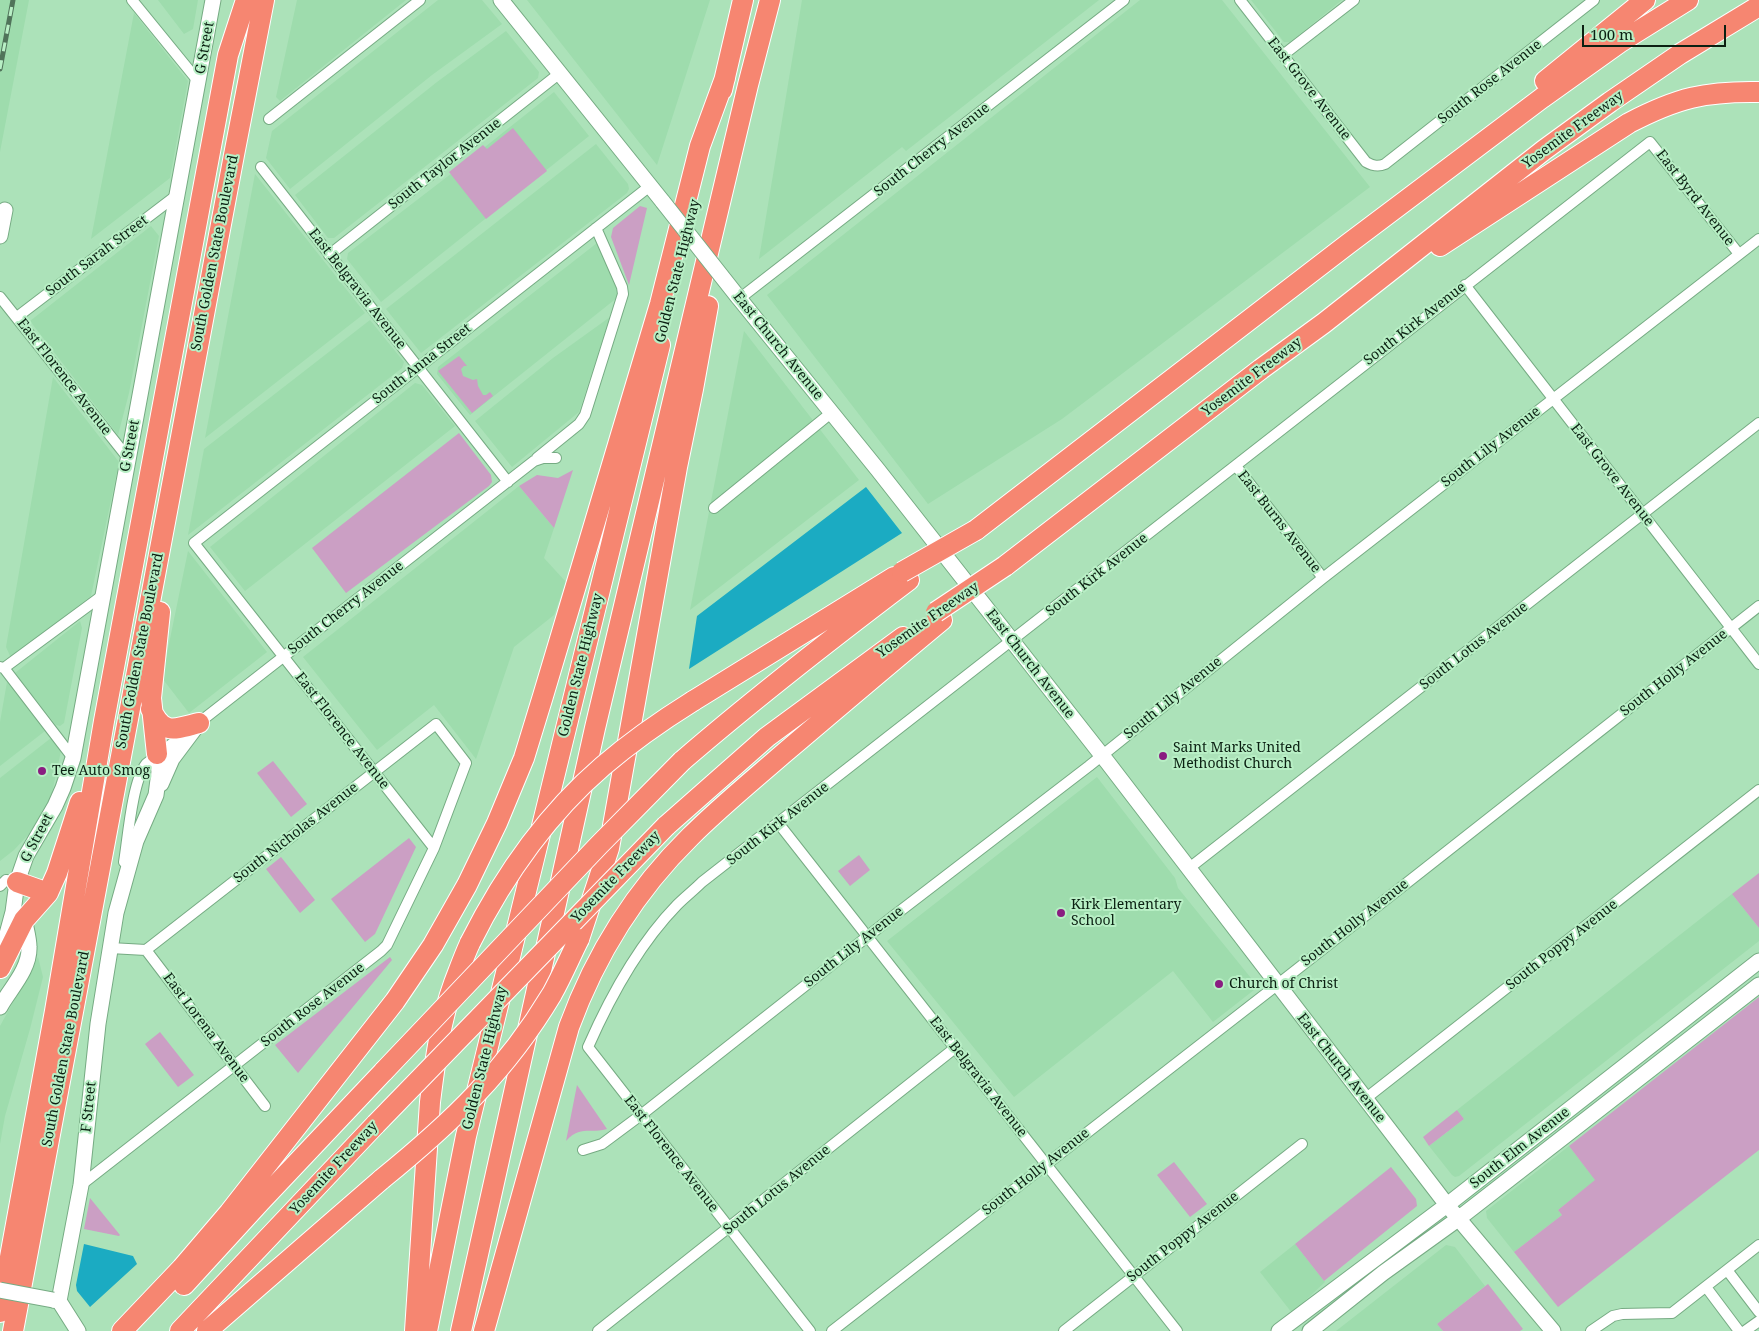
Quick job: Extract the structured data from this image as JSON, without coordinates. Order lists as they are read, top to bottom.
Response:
{
  "streets": {
    "highway": ["Yosemite Freeway", "South Golden State Boulevard", "Golden State Highway"],
    "street": [
      "G Street",
      "South Rose Avenue",
      "East Grove Avenue",
      "South Cherry Avenue",
      "South Taylor Avenue",
      "East Byrd Avenue",
      "South Sarah Street",
      "East Belgravia Avenue",
      "South Kirk Avenue",
      "East Church Avenue",
      "South Anna Street",
      "East Florence Avenue",
      "South Lily Avenue",
      "East Burns Avenue",
      "South Lotus Avenue",
      "South Holly Avenue",
      "South Nicholas Avenue",
      "South Poppy Avenue",
      "East Lorena Avenue",
      "F Street",
      "South Elm Avenue"
    ]
  },
  "crossings": [
    ["G Street", "South Sarah Street"],
    ["G Street", "East Florence Avenue"],
    ["South Rose Avenue", "East Grove Avenue"],
    ["South Rose Avenue", "East Florence Avenue"],
    ["South Rose Avenue", "South Nicholas Avenue"],
    ["South Rose Avenue", "East Lorena Avenue"],
    ["South Rose Avenue", "F Street"],
    ["East Grove Avenue", "South Kirk Avenue"],
    ["East Grove Avenue", "South Lily Avenue"],
    ["East Grove Avenue", "South Lotus Avenue"],
    ["East Grove Avenue", "South Holly Avenue"],
    ["South Cherry Avenue", "East Belgravia Avenue"],
    ["South Cherry Avenue", "East Church Avenue"],
    ["South Cherry Avenue", "South Anna Street"],
    ["South Cherry Avenue", "East Florence Avenue"],
    ["South Cherry Avenue", "F Street"],
    ["South Taylor Avenue", "East Belgravia Avenue"],
    ["South Taylor Avenue", "East Church Avenue"],
    ["East Byrd Avenue", "South Kirk Avenue"],
    ["East Byrd Avenue", "South Lily Avenue"],
    ["South Sarah Street", "East Florence Avenue"],
    ["East Belgravia Avenue", "South Kirk Avenue"],
    ["East Belgravia Avenue", "South Anna Street"],
    ["East Belgravia Avenue", "South Lily Avenue"],
    ["East Belgravia Avenue", "South Lotus Avenue"],
    ["East Belgravia Avenue", "South Holly Avenue"],
    ["East Belgravia Avenue", "South Poppy Avenue"],
    ["South Kirk Avenue", "East Church Avenue"],
    ["South Kirk Avenue", "East Florence Avenue"],
    ["South Kirk Avenue", "East Burns Avenue"],
    ["East Church Avenue", "South Anna Street"],
    ["East Church Avenue", "South Lily Avenue"],
    ["East Church Avenue", "South Lotus Avenue"],
    ["East Church Avenue", "South Holly Avenue"],
    ["East Church Avenue", "South Poppy Avenue"],
    ["East Church Avenue", "South Elm Avenue"],
    ["South Anna Street", "East Florence Avenue"],
    ["East Florence Avenue", "South Lily Avenue"],
    ["East Florence Avenue", "South Lotus Avenue"],
    ["East Florence Avenue", "South Nicholas Avenue"],
    ["South Lily Avenue", "East Burns Avenue"],
    ["South Nicholas Avenue", "East Lorena Avenue"]
  ],
  "places": [
    "Saint Marks United Methodist Church",
    "Tee Auto Smog",
    "Kirk Elementary School",
    "Church of Christ"
  ],
  "scale_bar": "100 m"
}
